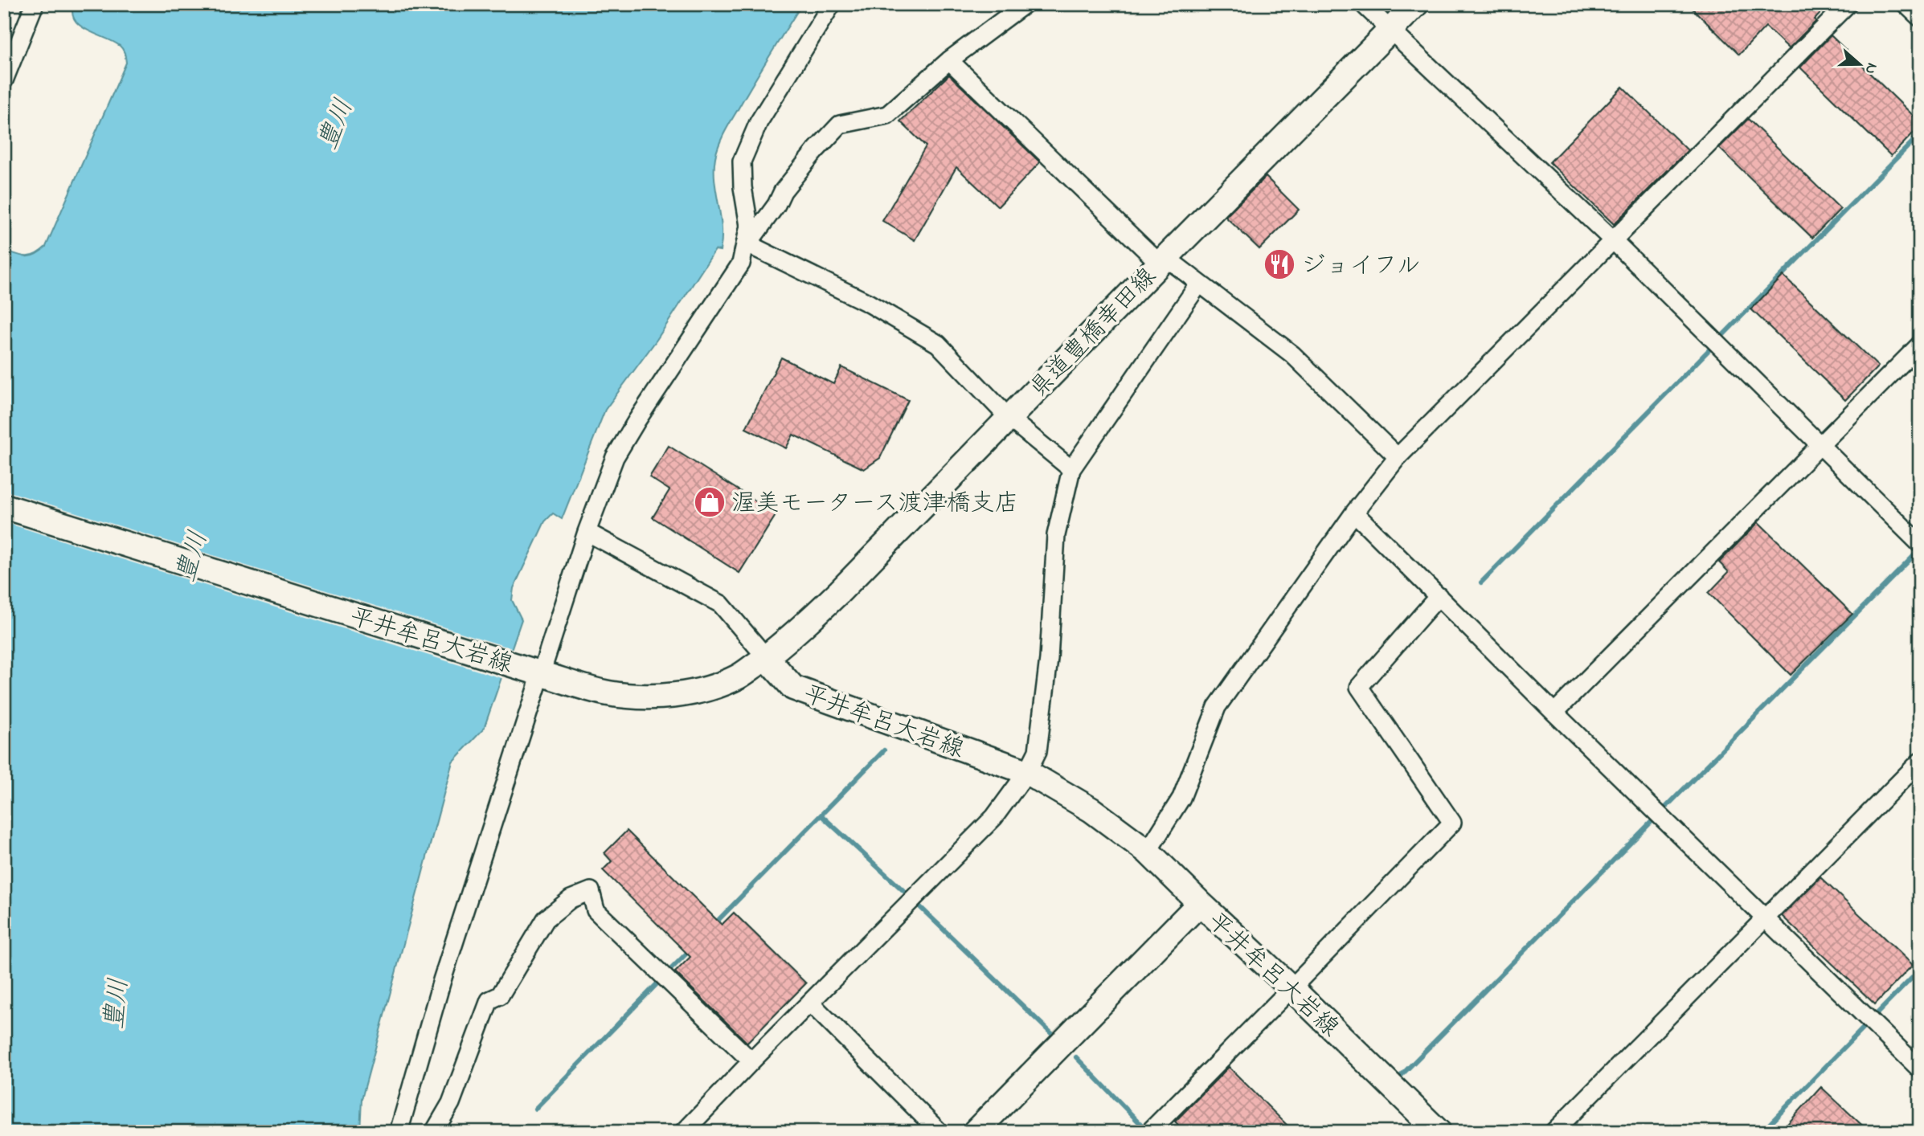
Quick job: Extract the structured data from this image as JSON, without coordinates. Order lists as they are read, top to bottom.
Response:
{
  "streets": {
    "main road": ["県道豊橋幸田線", "平井牟呂大岩線"]
  },
  "crossings": [
    ["県道豊橋幸田線", "平井牟呂大岩線"]
  ],
  "water": ["豊川"],
  "places": {
    "restaurant": ["ジョイフル"],
    "shop": ["渥美モータース渡津橋支店"]
  },
  "north": "right"
}
